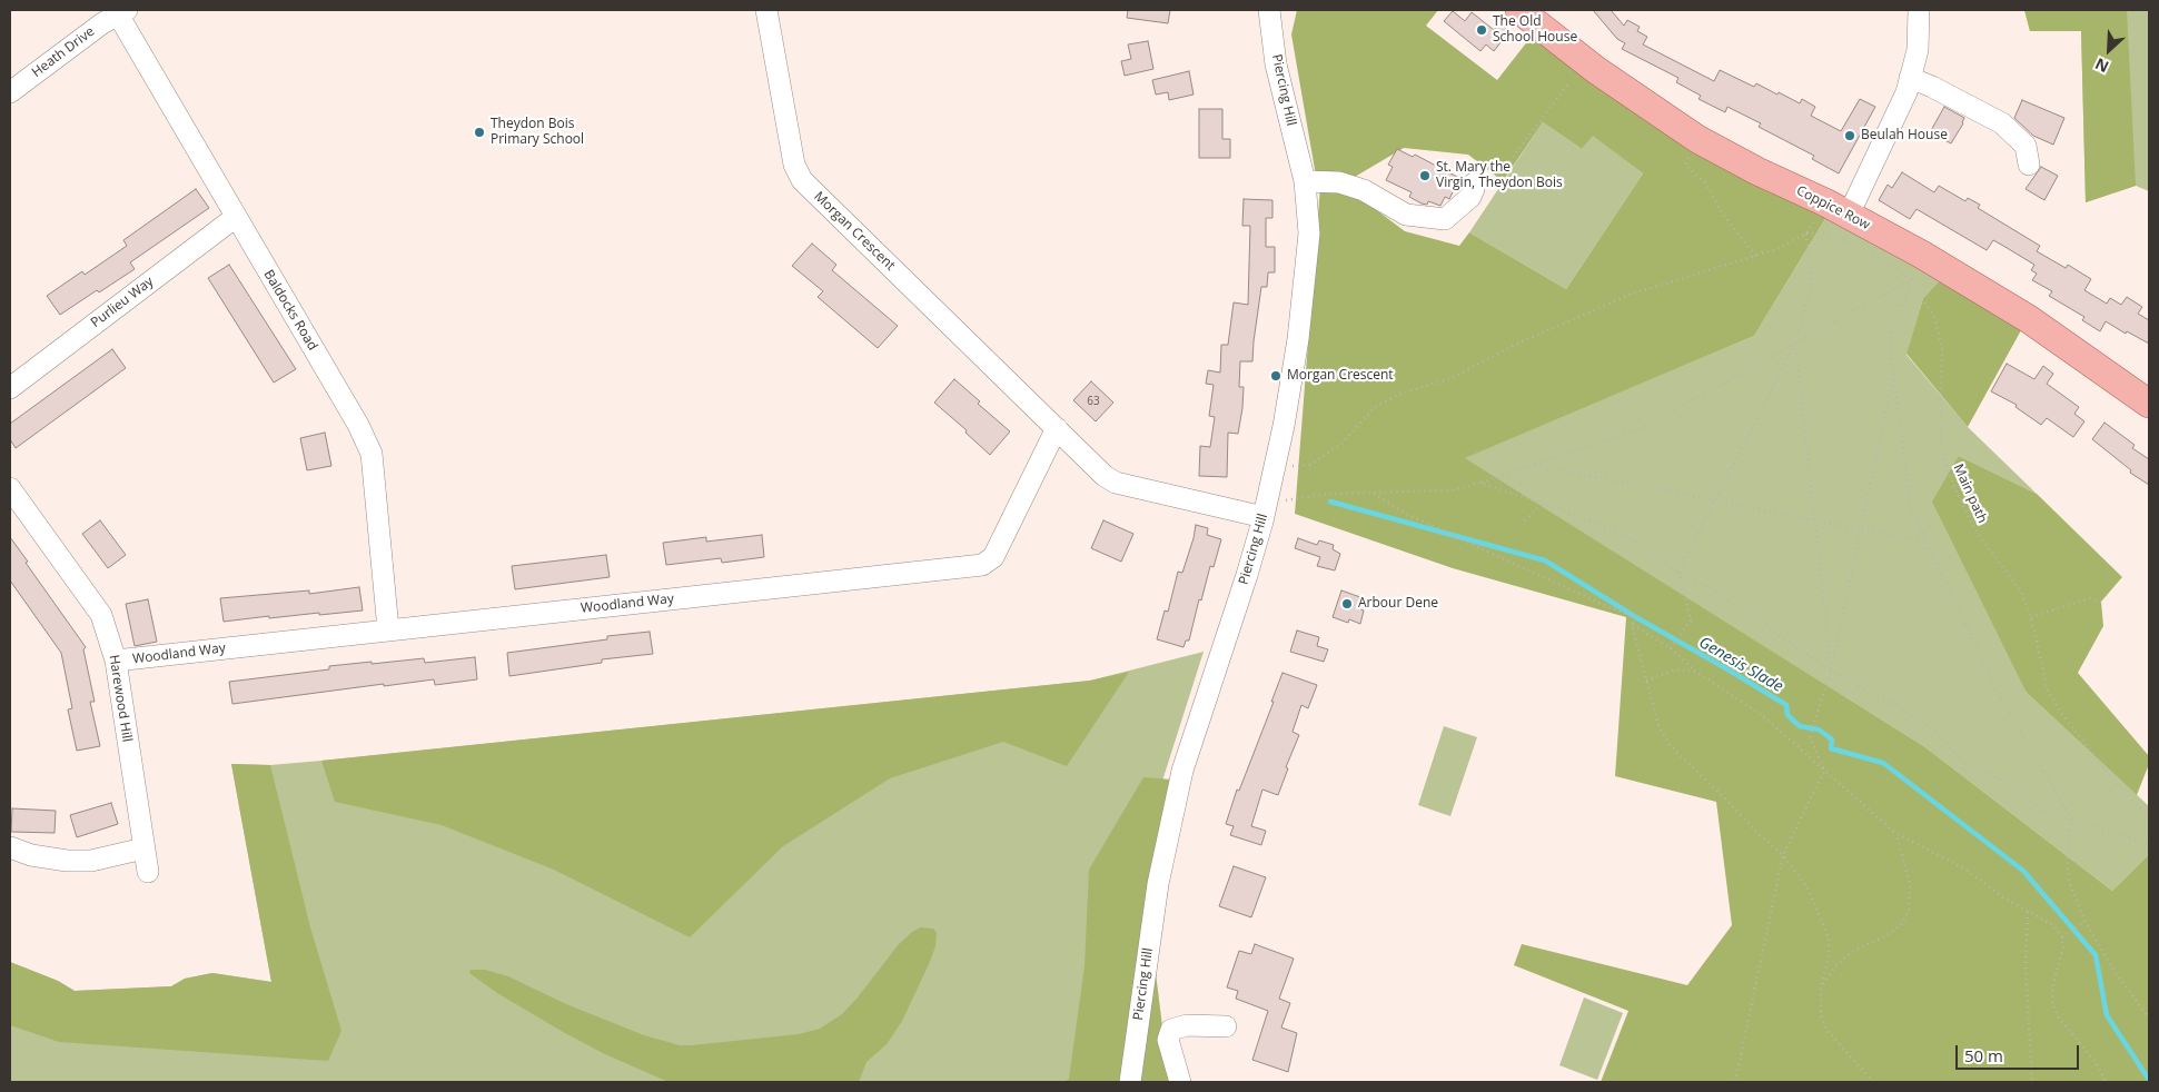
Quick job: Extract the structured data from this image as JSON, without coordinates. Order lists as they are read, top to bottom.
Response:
{
  "streets": {
    "main road": ["Coppice Row"],
    "street": [
      "Heath Drive",
      "Piercing Hill",
      "Morgan Crescent",
      "Purlieu Way",
      "Baldocks Road",
      "Woodland Way",
      "Harewood Hill"
    ],
    "path": ["Main path"]
  },
  "crossings": [
    ["Heath Drive", "Baldocks Road"],
    ["Piercing Hill", "Morgan Crescent"],
    ["Morgan Crescent", "Woodland Way"],
    ["Purlieu Way", "Baldocks Road"],
    ["Baldocks Road", "Woodland Way"],
    ["Woodland Way", "Harewood Hill"]
  ],
  "water": ["Genesis Slade"],
  "places": [
    "The Old School House",
    "Theydon Bois Primary School",
    "Beulah House",
    "St. Mary the Virgin, Theydon Bois",
    "Morgan Crescent",
    "Arbour Dene"
  ],
  "house_numbers": ["63"],
  "scale_bar": "50 m",
  "north": "bottom left"
}
